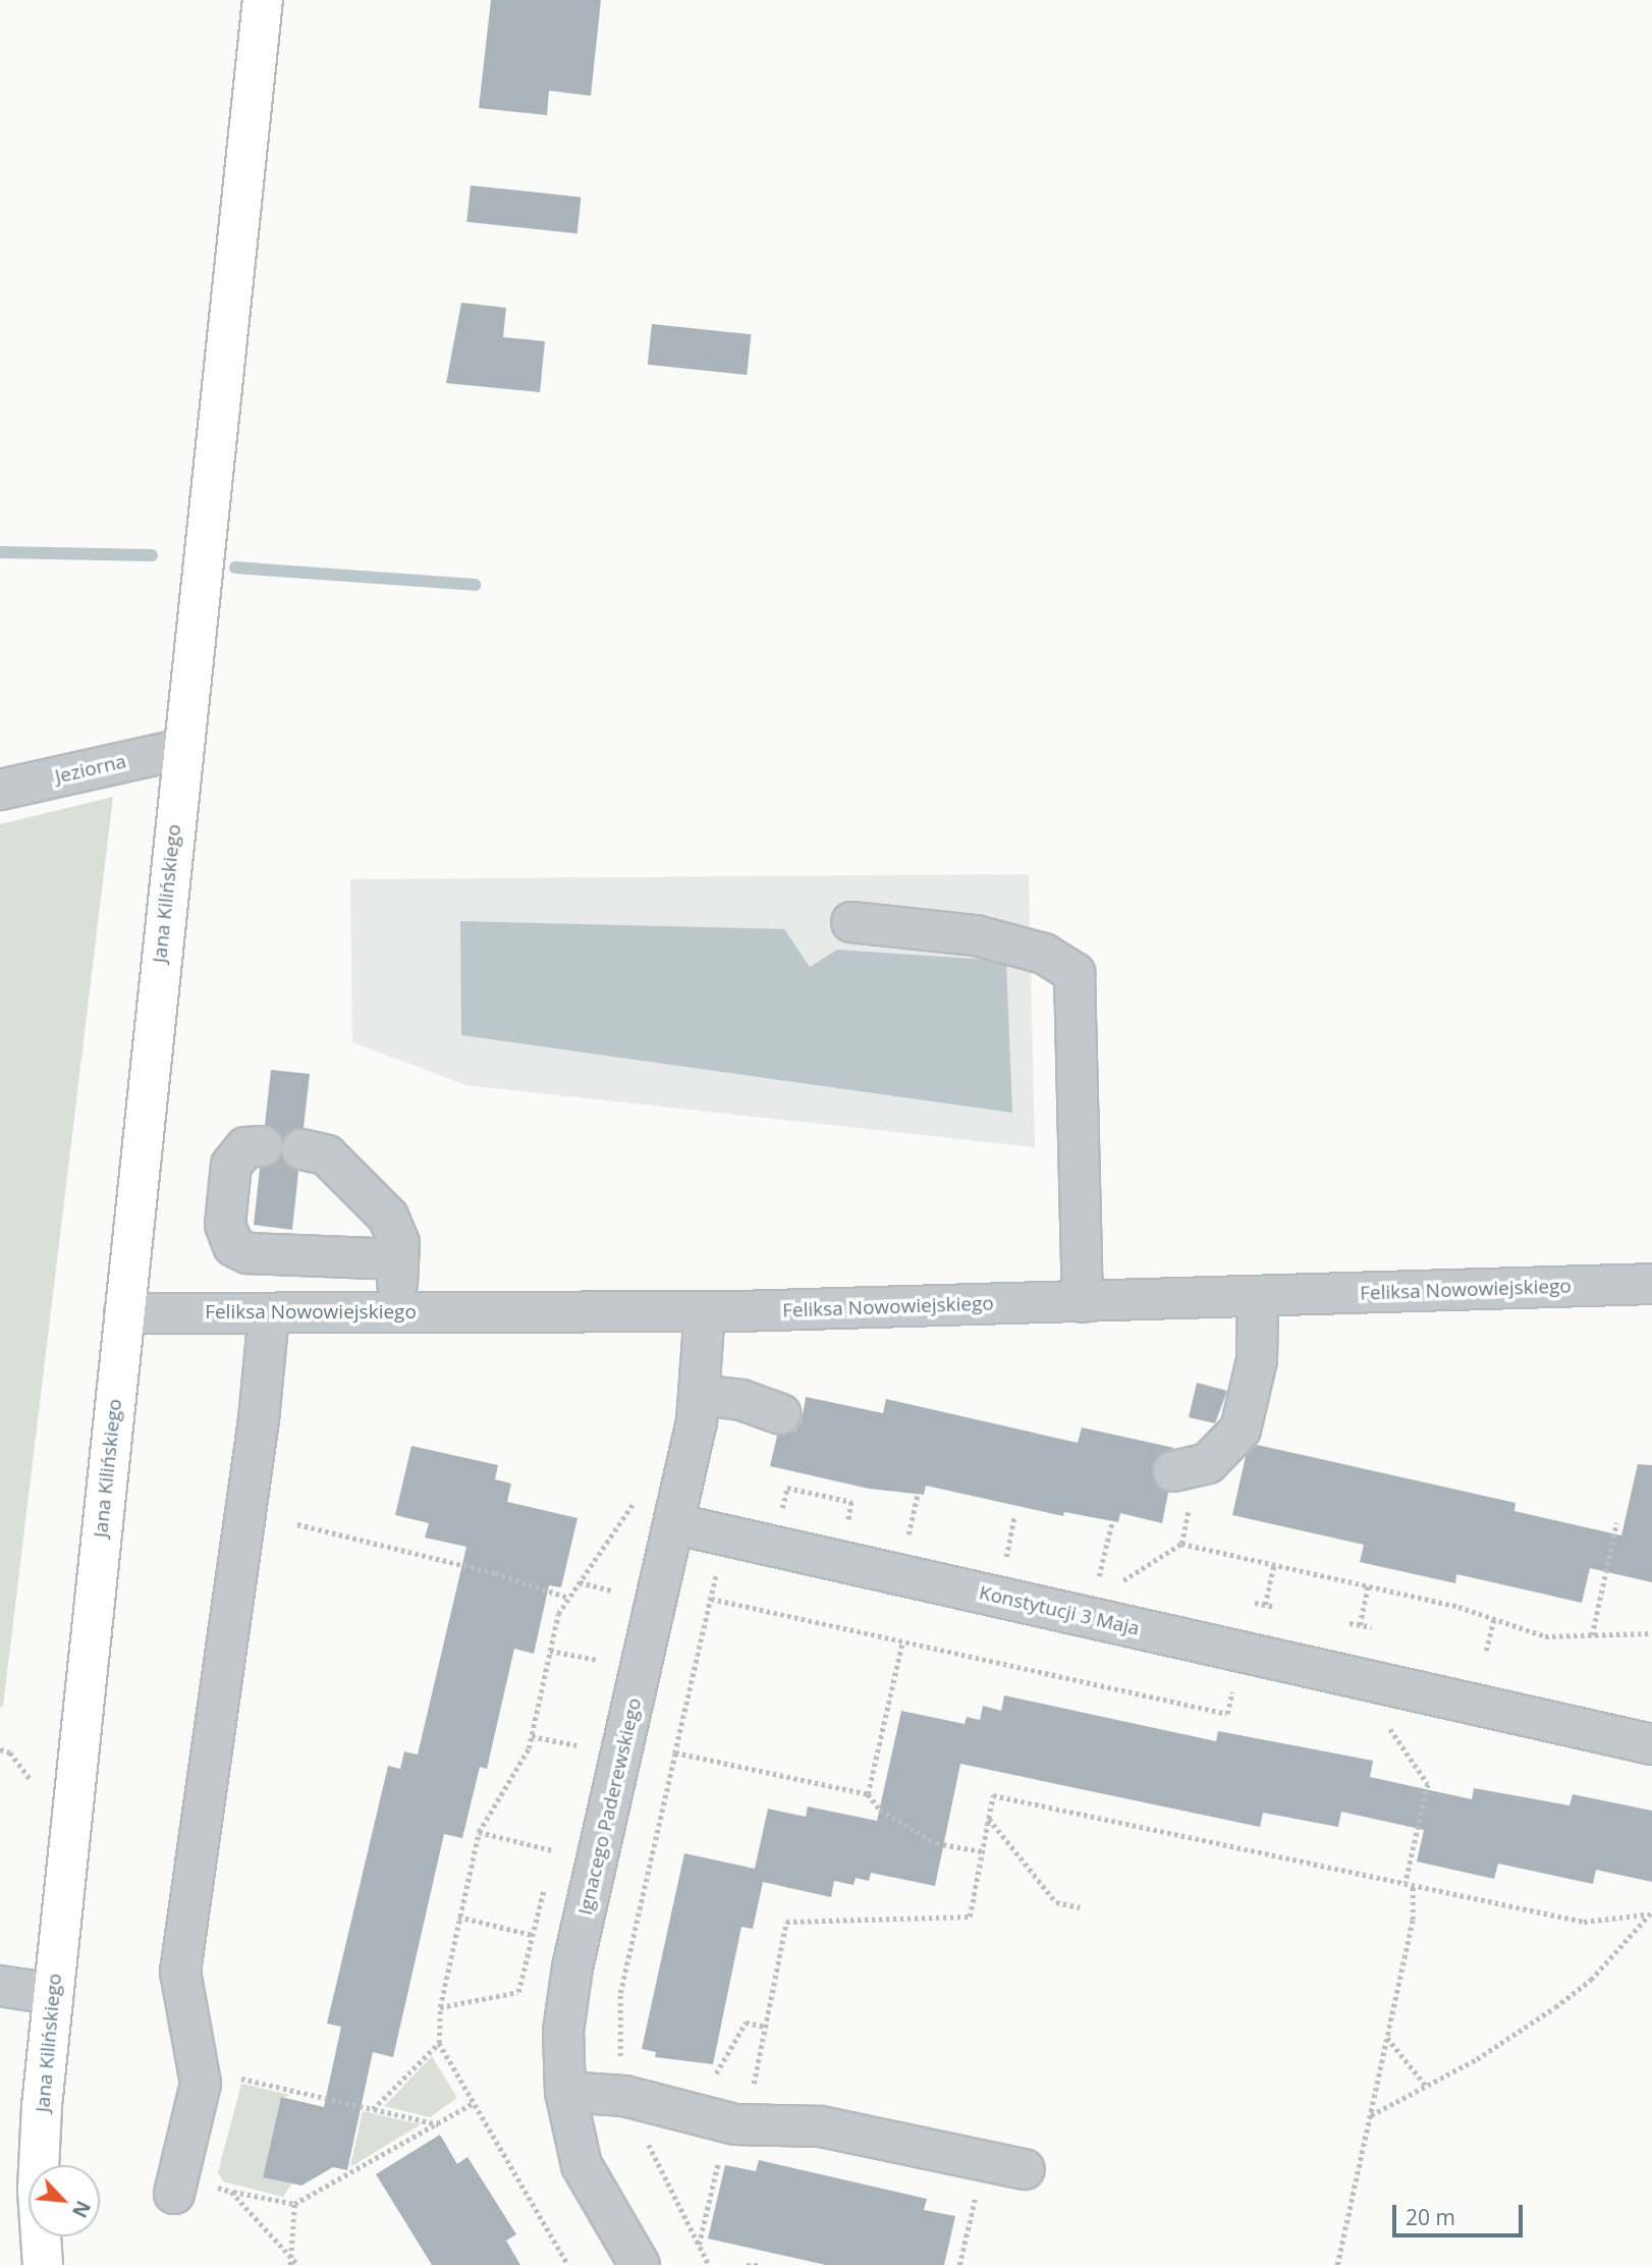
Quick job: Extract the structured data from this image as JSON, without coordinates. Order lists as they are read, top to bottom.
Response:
{
  "streets": {
    "main road": ["Jana Kilińskiego"],
    "street": [
      "Jeziorna",
      "Feliksa Nowowiejskiego",
      "Konstytucji 3 Maja",
      "Ignacego Paderewskiego"
    ]
  },
  "crossings": [
    ["Jeziorna", "Jana Kilińskiego"],
    ["Jana Kilińskiego", "Feliksa Nowowiejskiego"],
    ["Konstytucji 3 Maja", "Ignacego Paderewskiego"]
  ],
  "scale_bar": "20 m",
  "north": "bottom right"
}
